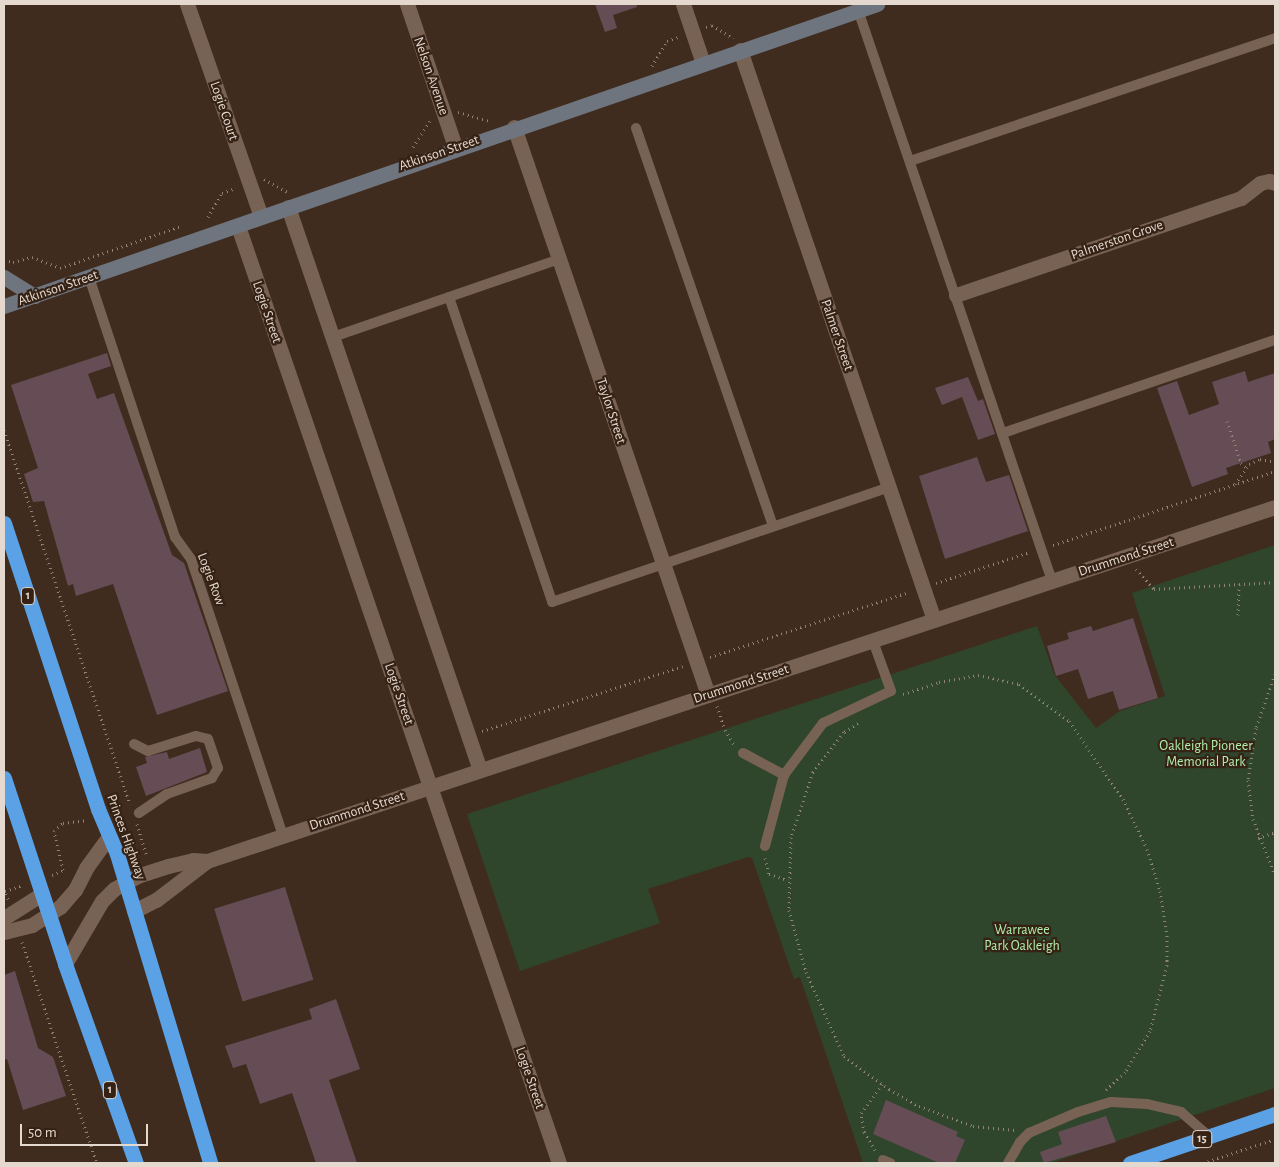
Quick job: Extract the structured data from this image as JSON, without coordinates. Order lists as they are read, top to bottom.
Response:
{
  "streets": {
    "highway": ["1", "Princes Highway", "15"],
    "street": [
      "Nelson Avenue",
      "Logie Court",
      "Atkinson Street",
      "Palmerston Grove",
      "Logie Street",
      "Palmer Street",
      "Taylor Street",
      "Drummond Street"
    ],
    "lane": ["Logie Row"]
  },
  "crossings": [
    ["Nelson Avenue", "Atkinson Street"],
    ["Logie Court", "Atkinson Street"],
    ["Atkinson Street", "Logie Street"],
    ["Atkinson Street", "Palmer Street"],
    ["Atkinson Street", "Taylor Street"],
    ["Atkinson Street", "Logie Row"],
    ["Logie Street", "Drummond Street"],
    ["Palmer Street", "Drummond Street"],
    ["Taylor Street", "Drummond Street"],
    ["Drummond Street", "Logie Row"],
    ["Drummond Street", "1"],
    ["Drummond Street", "Princes Highway"]
  ],
  "parks": ["Oakleigh Pioneer Memorial Park", "Warrawee Park Oakleigh"],
  "scale_bar": "50 m"
}
